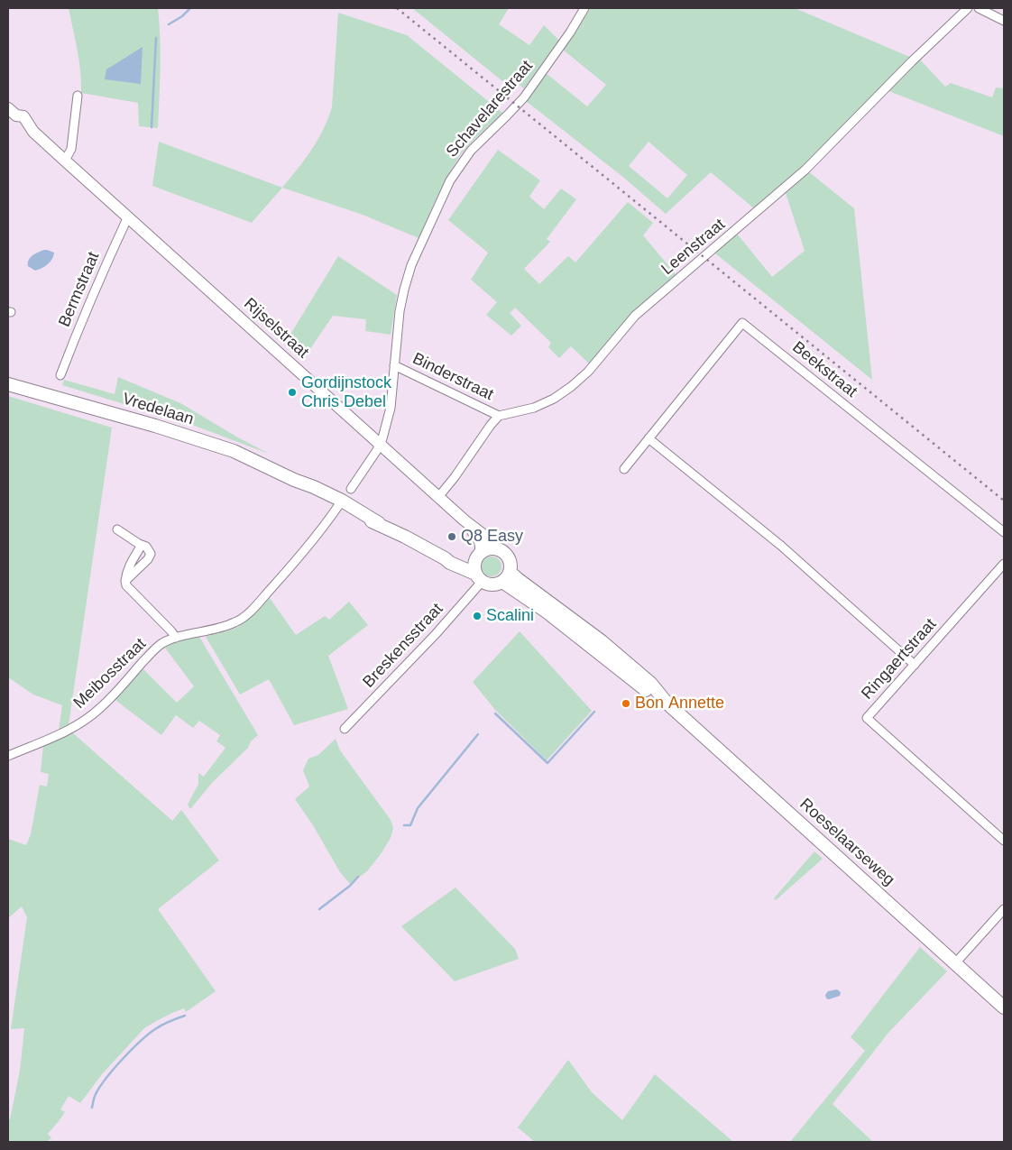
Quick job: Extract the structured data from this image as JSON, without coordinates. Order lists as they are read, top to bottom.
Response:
{
  "streets": {
    "main road": ["Vredelaan", "Roeselaarseweg"],
    "street": [
      "Schavelarestraat",
      "Leenstraat",
      "Bermstraat",
      "Rijselstraat",
      "Beekstraat",
      "Binderstraat",
      "Breskensstraat",
      "Ringaertstraat",
      "Meibosstraat"
    ]
  },
  "crossings": [
    ["Schavelarestraat", "Rijselstraat"],
    ["Schavelarestraat", "Binderstraat"],
    ["Leenstraat", "Binderstraat"],
    ["Bermstraat", "Rijselstraat"],
    ["Rijselstraat", "Vredelaan"],
    ["Rijselstraat", "Breskensstraat"],
    ["Rijselstraat", "Roeselaarseweg"],
    ["Vredelaan", "Breskensstraat"],
    ["Vredelaan", "Meibosstraat"],
    ["Vredelaan", "Roeselaarseweg"],
    ["Breskensstraat", "Roeselaarseweg"]
  ],
  "places": [
    "Gordijnstock Chris Debel",
    "Q8 Easy",
    "Scalini",
    "Bon Annette"
  ]
}
